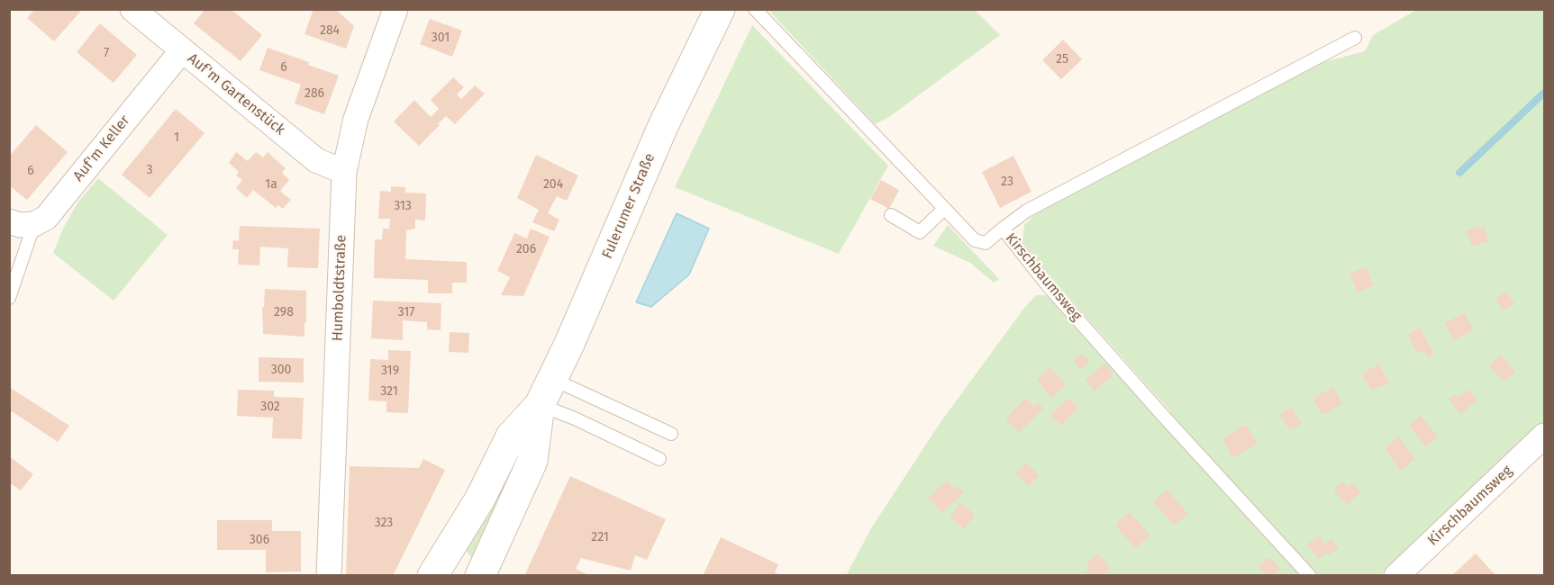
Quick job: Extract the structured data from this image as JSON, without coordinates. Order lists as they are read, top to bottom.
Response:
{
  "streets": {
    "main road": ["Fulerumer Straße"],
    "street": [
      "Auf'm Gartenstück",
      "Auf'm Keller",
      "Kirschbaumsweg",
      "Humboldtstraße"
    ]
  },
  "crossings": [
    ["Auf'm Gartenstück", "Auf'm Keller"],
    ["Auf'm Gartenstück", "Humboldtstraße"]
  ],
  "house_numbers": [
    "284",
    "301",
    "7",
    "25",
    "6",
    "286",
    "1",
    "3",
    "6",
    "23",
    "1a",
    "204",
    "313",
    "206",
    "298",
    "317",
    "300",
    "319",
    "321",
    "302",
    "323",
    "221",
    "306"
  ]
}
